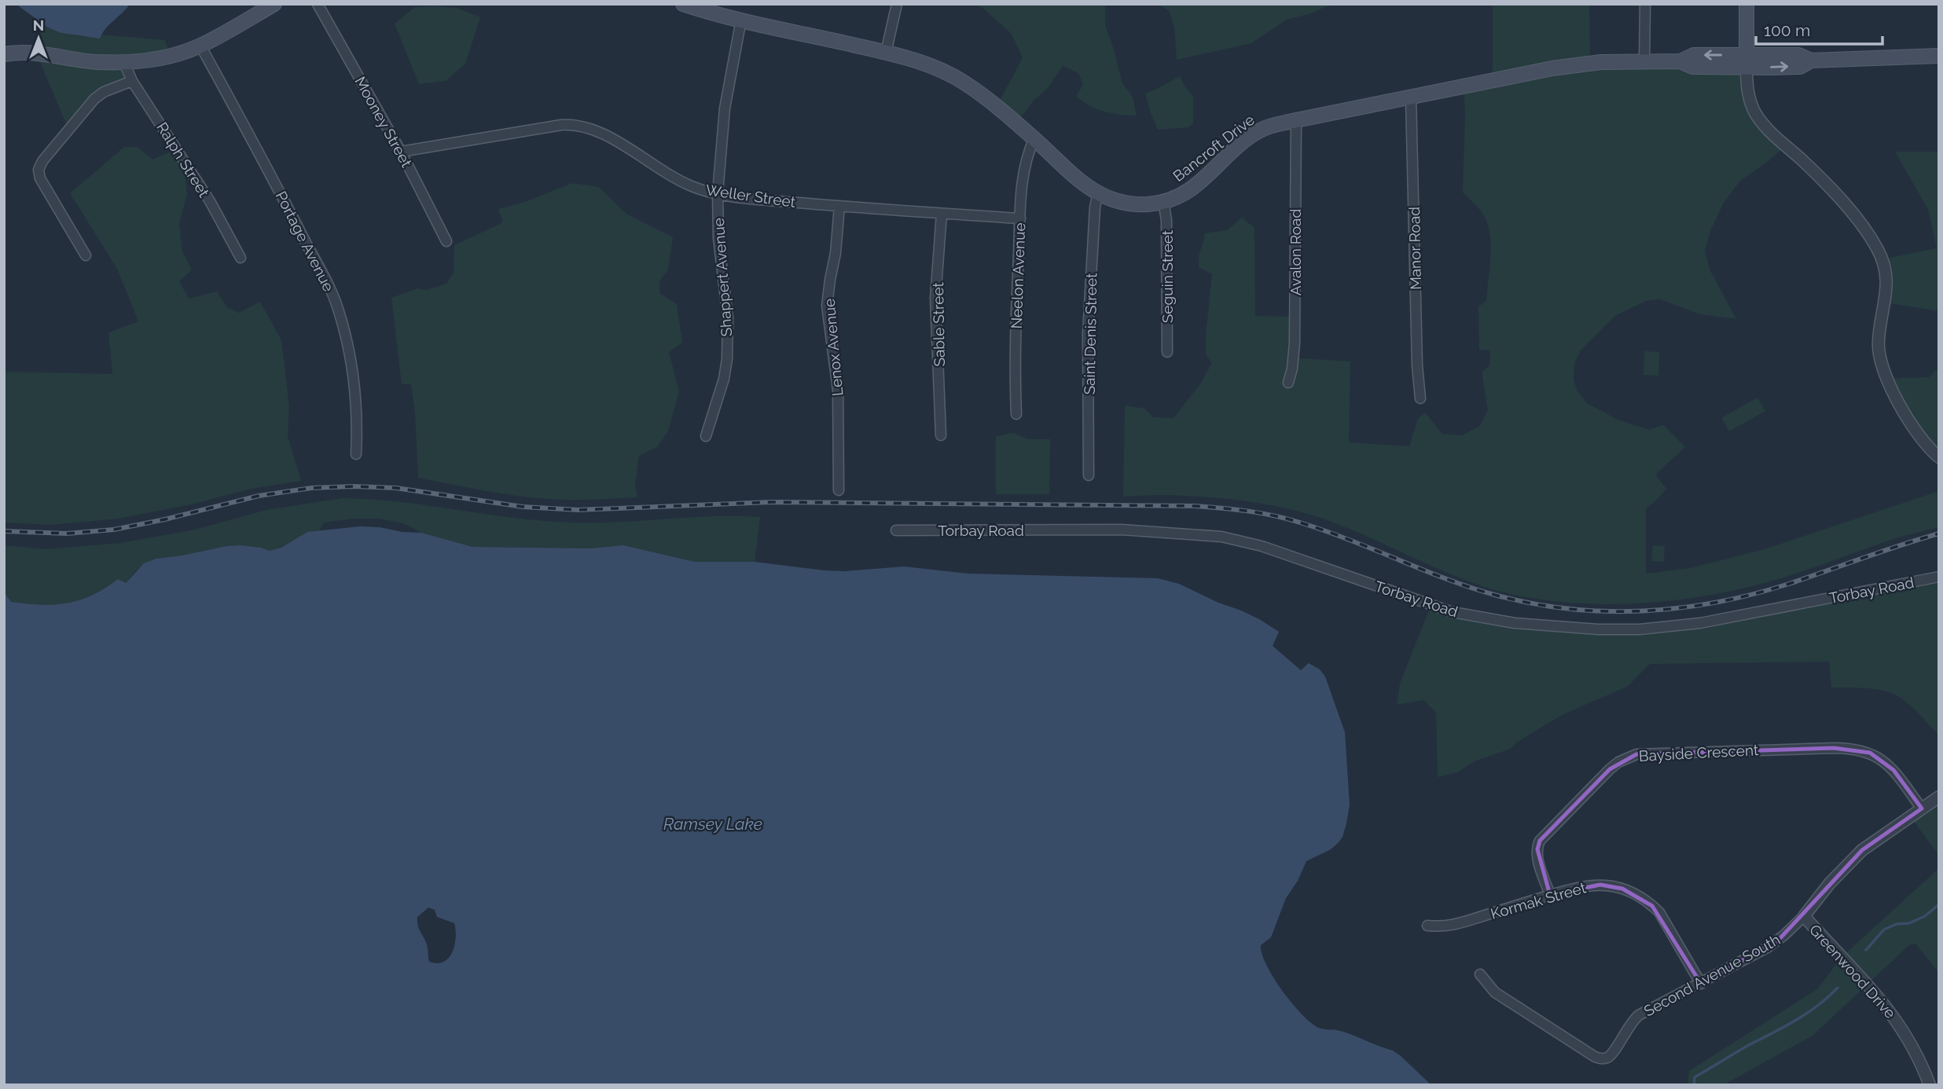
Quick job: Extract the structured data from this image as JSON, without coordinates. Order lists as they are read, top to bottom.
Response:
{
  "streets": {
    "main road": ["Bancroft Drive"],
    "street": [
      "Mooney Street",
      "Ralph Street",
      "Weller Street",
      "Portage Avenue",
      "Manor Road",
      "Avalon Road",
      "Neelon Avenue",
      "Seguin Street",
      "Shappert Avenue",
      "Sable Street",
      "Saint Denis Street",
      "Lenox Avenue",
      "Torbay Road",
      "Bayside Crescent",
      "Kormak Street",
      "Greenwood Drive",
      "Second Avenue South"
    ]
  },
  "crossings": [
    ["Mooney Street", "Weller Street"],
    ["Bancroft Drive", "Manor Road"],
    ["Bancroft Drive", "Avalon Road"],
    ["Bancroft Drive", "Neelon Avenue"],
    ["Bancroft Drive", "Seguin Street"],
    ["Bancroft Drive", "Shappert Avenue"],
    ["Bancroft Drive", "Saint Denis Street"],
    ["Weller Street", "Neelon Avenue"],
    ["Weller Street", "Shappert Avenue"],
    ["Weller Street", "Sable Street"],
    ["Weller Street", "Lenox Avenue"],
    ["Bayside Crescent", "Kormak Street"],
    ["Bayside Crescent", "Second Avenue South"],
    ["Kormak Street", "Second Avenue South"],
    ["Greenwood Drive", "Second Avenue South"]
  ],
  "water": ["Ramsey Lake"],
  "scale_bar": "100 m",
  "north": "top"
}
